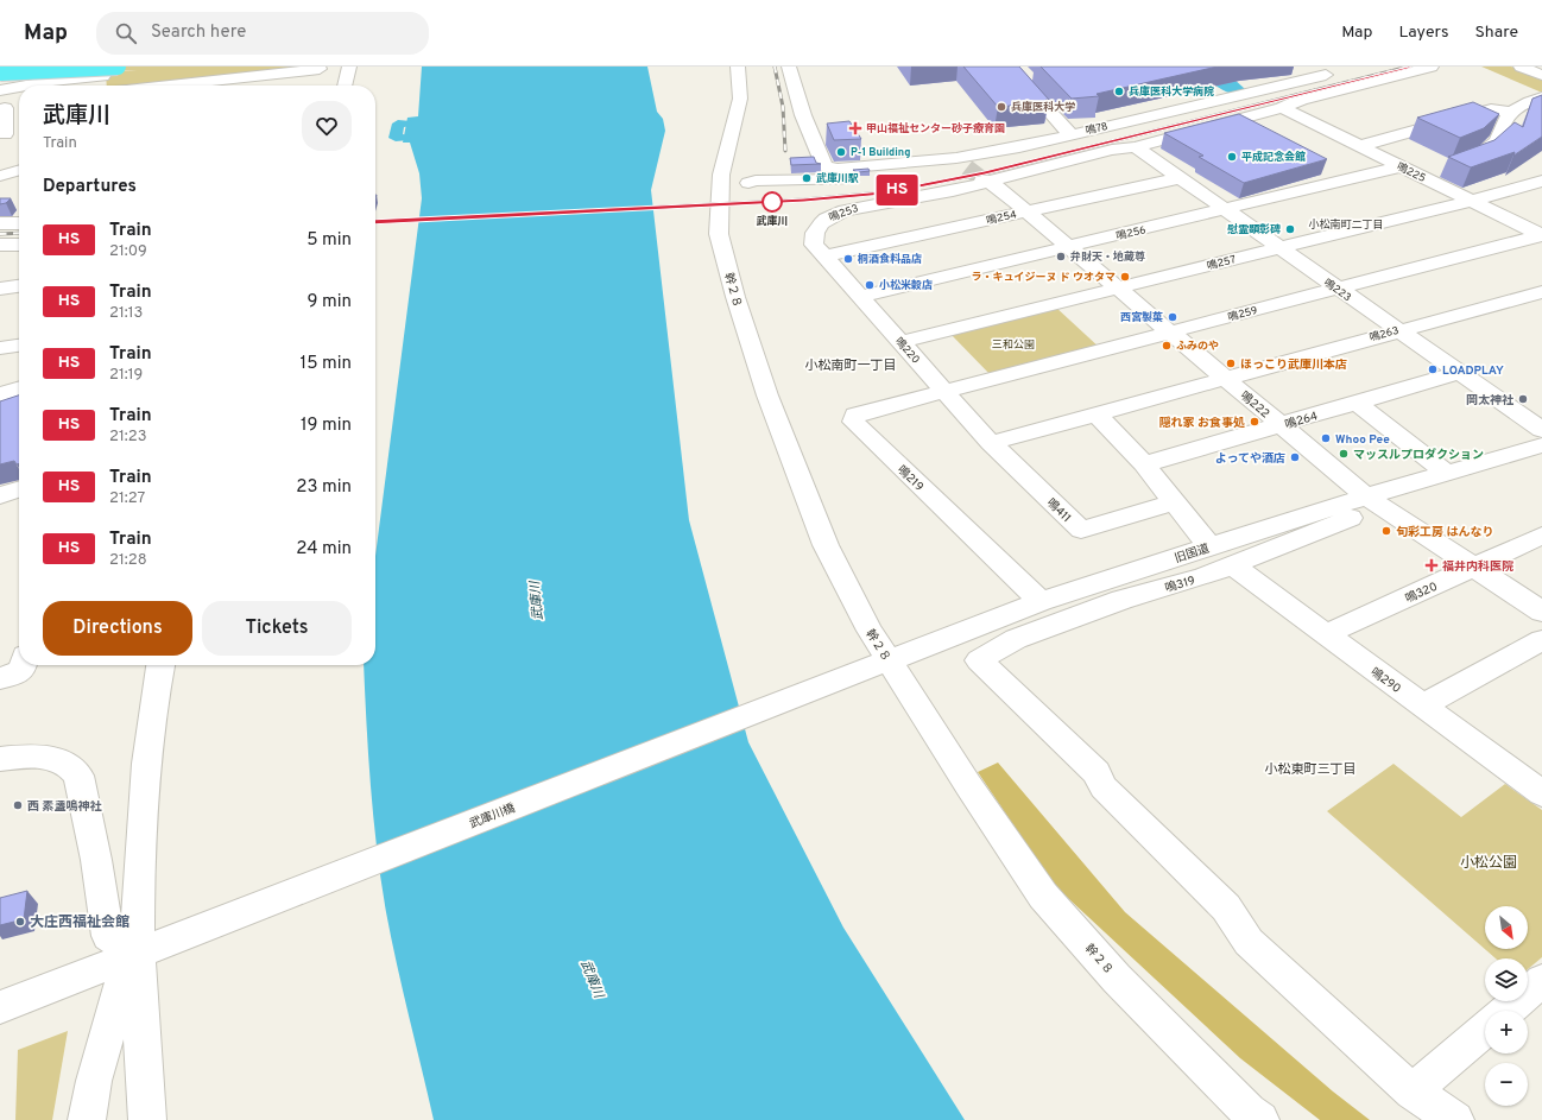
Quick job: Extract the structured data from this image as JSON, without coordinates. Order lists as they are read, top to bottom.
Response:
{
  "streets": {
    "street": [
      "鳴78",
      "鳴225",
      "鳴253",
      "鳴254",
      "鳴256",
      "鳴257",
      "幹２８",
      "鳴223",
      "鳴259",
      "鳴263",
      "鳴220",
      "鳴222",
      "鳴264",
      "鳴219",
      "鳴411",
      "旧国道",
      "鳴319",
      "鳴320",
      "鳴290",
      "武庫川橋"
    ]
  },
  "crossings": [
    ["鳴225", "鳴253"],
    ["鳴225", "鳴256"],
    ["鳴225", "鳴257"],
    ["鳴225", "鳴259"],
    ["鳴253", "鳴254"],
    ["鳴253", "鳴223"],
    ["鳴253", "鳴220"],
    ["鳴253", "鳴222"],
    ["鳴254", "鳴223"],
    ["鳴254", "鳴220"],
    ["鳴254", "鳴222"],
    ["鳴256", "鳴223"],
    ["鳴256", "鳴220"],
    ["鳴256", "鳴222"],
    ["鳴257", "鳴223"],
    ["鳴257", "鳴220"],
    ["鳴257", "鳴222"],
    ["幹２８", "旧国道"],
    ["鳴223", "鳴259"],
    ["鳴223", "鳴263"],
    ["鳴223", "鳴264"],
    ["鳴259", "鳴220"],
    ["鳴259", "鳴222"],
    ["鳴259", "鳴219"],
    ["鳴263", "鳴220"],
    ["鳴263", "鳴222"],
    ["鳴263", "鳴411"],
    ["鳴220", "鳴219"],
    ["鳴220", "鳴411"],
    ["鳴222", "鳴264"],
    ["鳴222", "旧国道"],
    ["鳴222", "鳴319"],
    ["鳴222", "鳴320"],
    ["鳴219", "旧国道"],
    ["旧国道", "鳴319"],
    ["旧国道", "武庫川橋"],
    ["鳴319", "鳴290"],
    ["鳴320", "鳴290"]
  ],
  "districts": ["小松南町二丁目", "小松南町一丁目", "小松東町三丁目"],
  "water": ["武庫川"],
  "parks": ["三和公園", "小松公園"],
  "places": {
    "other": [
      "兵庫医科大学病院",
      "兵庫医科大学",
      "P-1 Building",
      "平成記念会館",
      "武庫川駅",
      "武庫川",
      "慰霊顕彰碑",
      "弁財天・地蔵尊",
      "桐酒食料品店",
      "ラ・キュイジーヌ ド ウオタマ",
      "小松米穀店",
      "西宮製菓",
      "ふみのや",
      "ほっこり武庫川本店",
      "LOADPLAY",
      "岡太神社",
      "隠れ家 お食事処",
      "Whoo Pee",
      "マッスルプロダクション",
      "よってや酒店",
      "旬彩工房 はんなり",
      "西 素盞嗚神社",
      "大庄西福祉会館"
    ],
    "health": ["甲山福祉センター砂子療育園", "福井内科医院"]
  },
  "north": "bottom right",
  "page": {
    "header": "Map",
    "search": "Search here",
    "nav": ["Map", "Layers", "Share"],
    "on_map": "HS",
    "heading": [
      ["武庫川", "Train"],
      "Departures"
    ],
    "list": [
      {
        "mark": "HS",
        "name": "Train",
        "note": "21:09",
        "value": "5 min"
      },
      {
        "mark": "HS",
        "name": "Train",
        "note": "21:13",
        "value": "9 min"
      },
      {
        "mark": "HS",
        "name": "Train",
        "note": "21:19",
        "value": "15 min"
      },
      {
        "mark": "HS",
        "name": "Train",
        "note": "21:23",
        "value": "19 min"
      },
      {
        "mark": "HS",
        "name": "Train",
        "note": "21:27",
        "value": "23 min"
      },
      {
        "mark": "HS",
        "name": "Train",
        "note": "21:28",
        "value": "24 min"
      }
    ],
    "buttons": ["Directions", "Tickets"],
    "map_buttons": ["+", "−"]
  }
}
